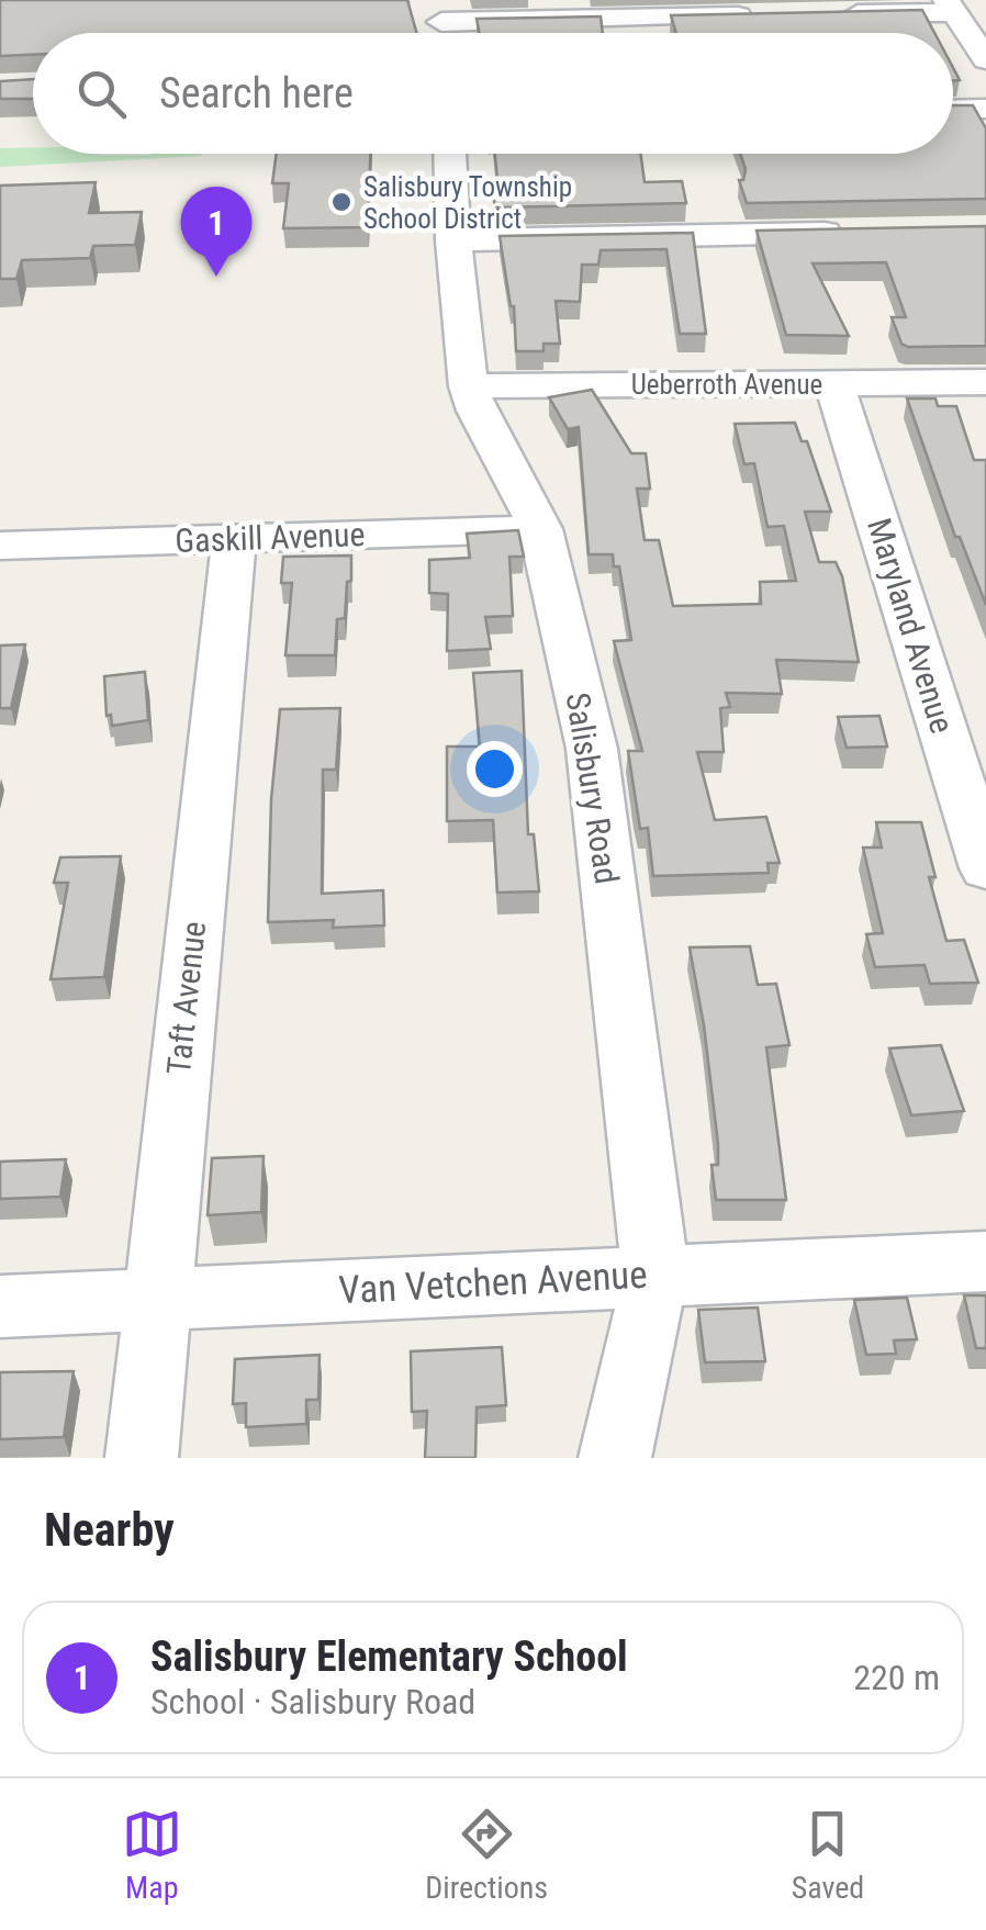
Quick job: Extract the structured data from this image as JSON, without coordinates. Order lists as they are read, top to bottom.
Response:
{
  "streets": {
    "street": [
      "Ueberroth Avenue",
      "Gaskill Avenue",
      "Maryland Avenue",
      "Salisbury Road",
      "Taft Avenue",
      "Van Vetchen Avenue"
    ]
  },
  "crossings": [
    ["Ueberroth Avenue", "Maryland Avenue"],
    ["Ueberroth Avenue", "Salisbury Road"],
    ["Gaskill Avenue", "Salisbury Road"],
    ["Gaskill Avenue", "Taft Avenue"],
    ["Salisbury Road", "Van Vetchen Avenue"],
    ["Taft Avenue", "Van Vetchen Avenue"]
  ],
  "places": ["Salisbury Township School District"],
  "page": {
    "search": "Search here",
    "pins": "1",
    "heading": "Nearby",
    "list": [
      {
        "mark": "1",
        "name": "Salisbury Elementary School",
        "note": "School · Salisbury Road",
        "value": "220 m"
      }
    ],
    "nav": ["Map", "Directions", "Saved"]
  }
}
